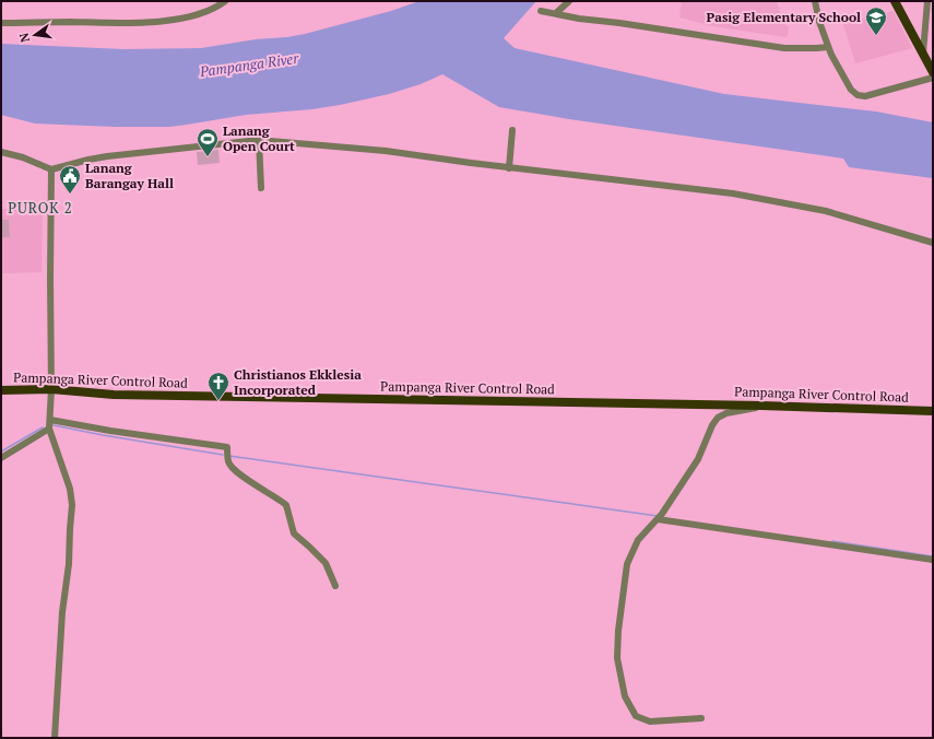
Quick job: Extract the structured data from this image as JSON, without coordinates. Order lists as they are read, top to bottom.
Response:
{
  "streets": {
    "main road": ["Pampanga River Control Road"]
  },
  "districts": ["PUROK 2"],
  "water": ["Pampanga River"],
  "places": {
    "school or university": ["Pasig Elementary School"],
    "sports": ["Lanang Open Court"],
    "public building": ["Lanang Barangay Hall"],
    "church": ["Christianos Ekklesia Incorporated"]
  },
  "north": "left"
}
